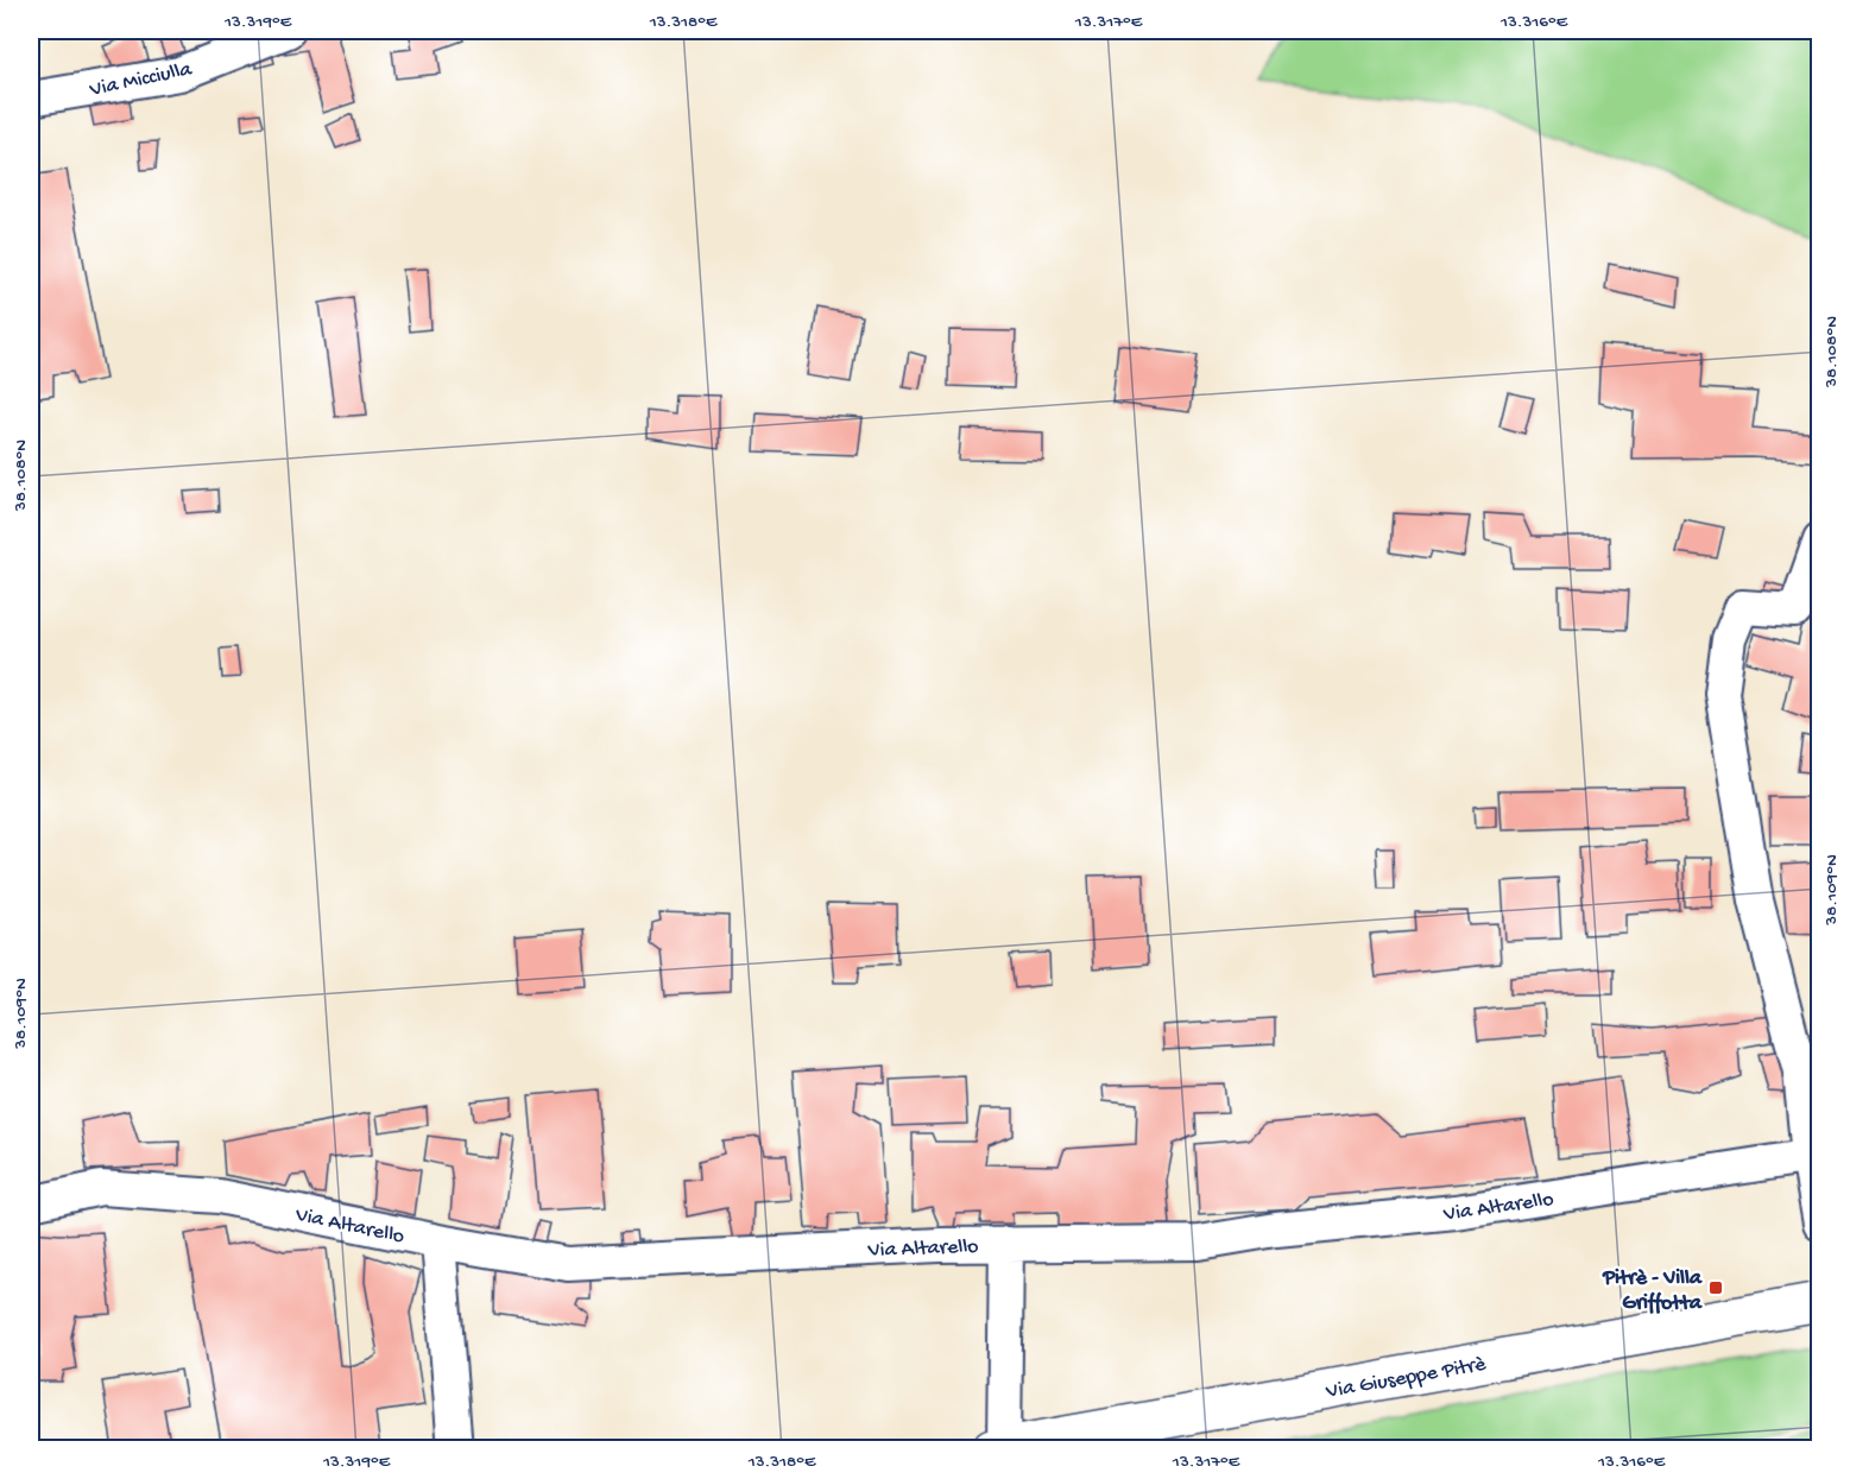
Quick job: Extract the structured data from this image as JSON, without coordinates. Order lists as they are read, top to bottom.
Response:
{
  "streets": {
    "street": ["Via Micciulla", "Via Altarello", "Via Giuseppe Pitrè"]
  },
  "places": {
    "transit": ["Pitrè - Villa Griffotta"]
  },
  "coordinates": [
    "13.319°E",
    "13.318°E",
    "13.317°E",
    "13.316°E",
    "38.108°N",
    "38.109°N"
  ]
}
